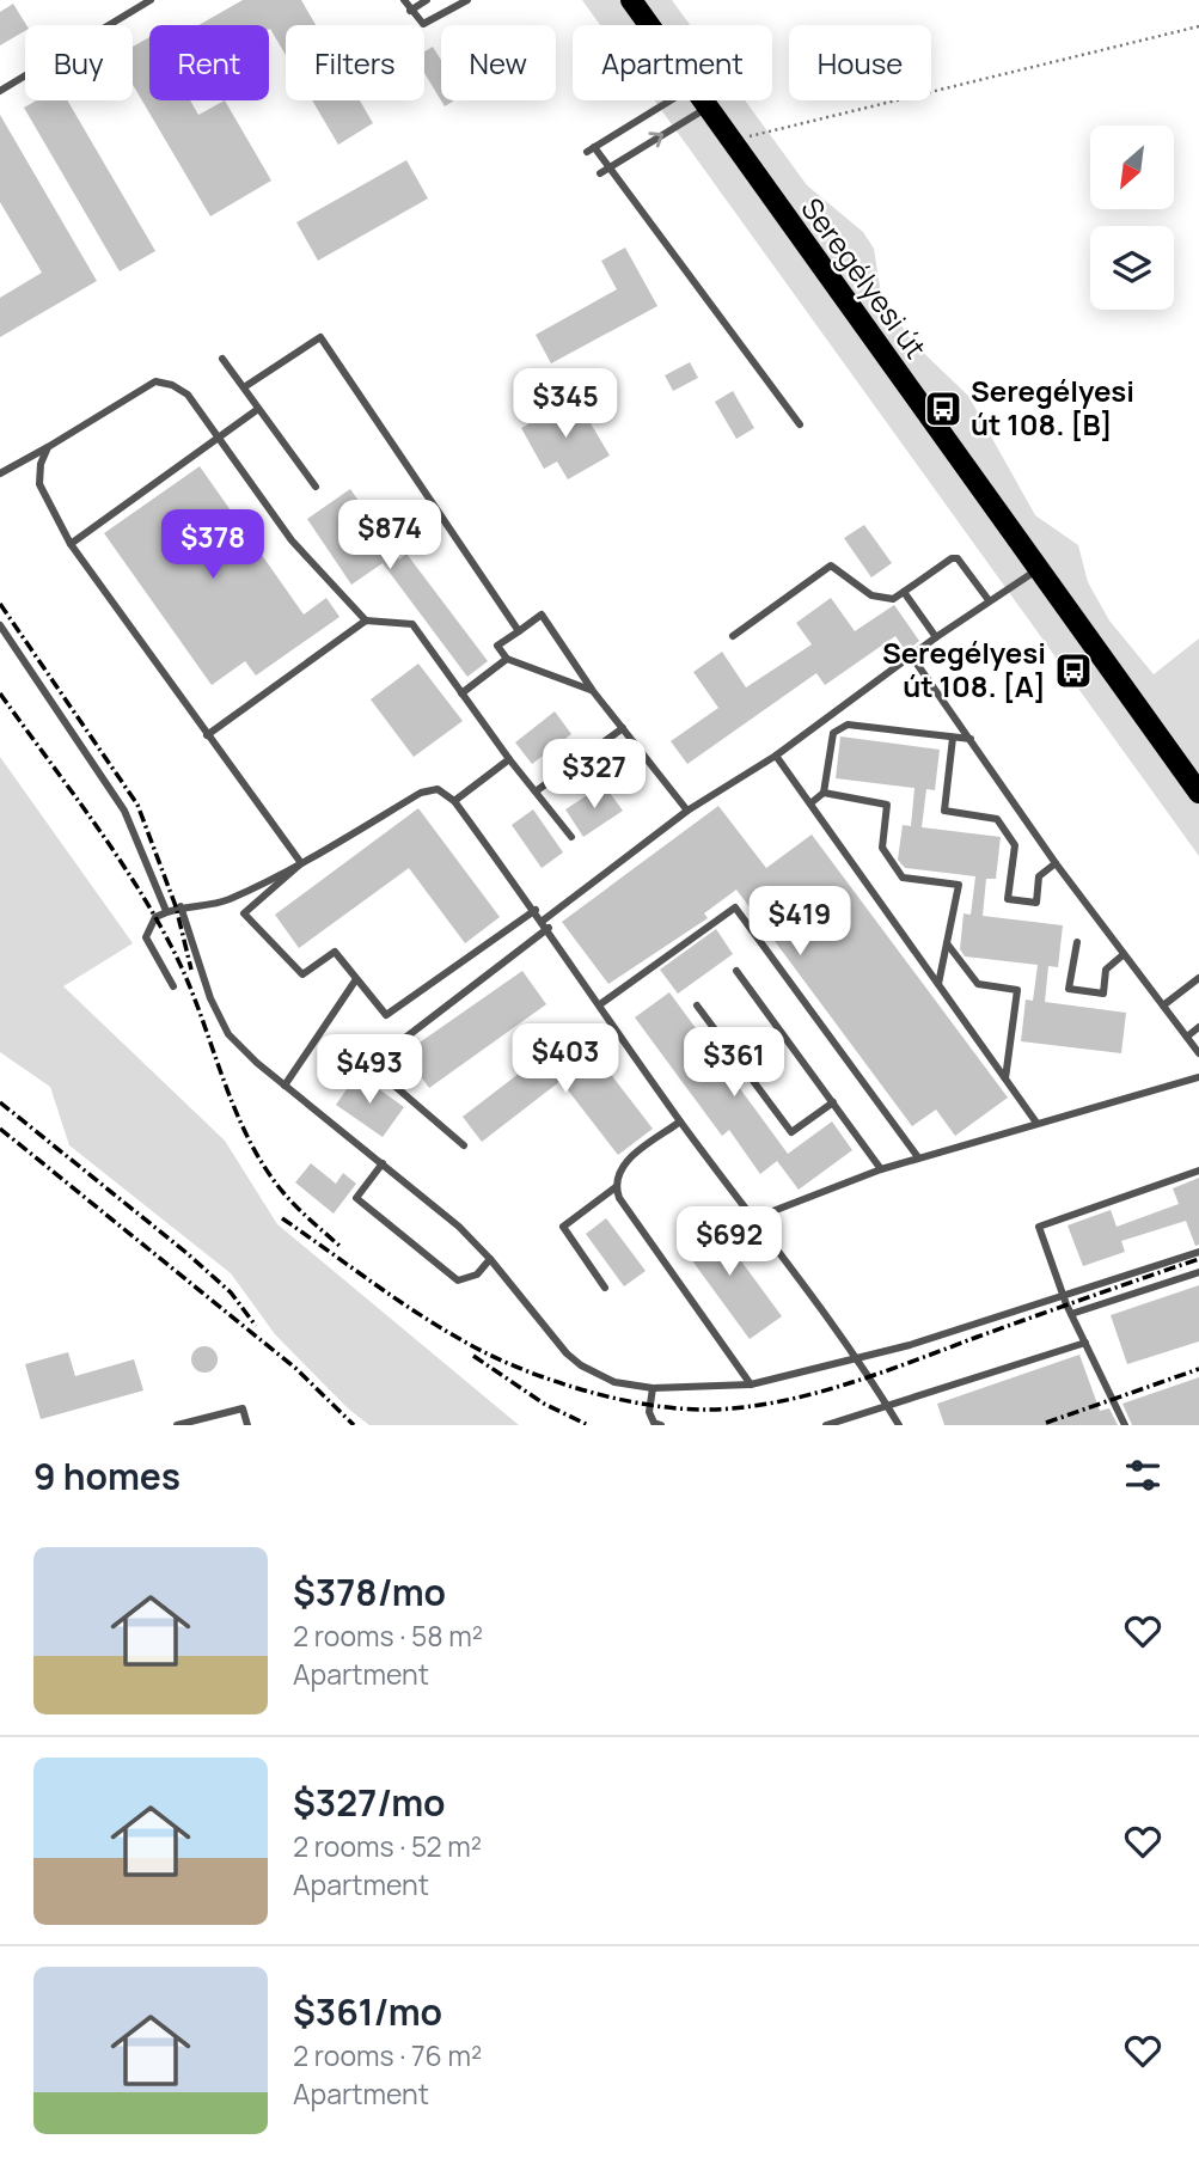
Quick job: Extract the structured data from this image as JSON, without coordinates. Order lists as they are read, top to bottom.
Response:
{
  "streets": {
    "main road": ["Seregélyesi út"]
  },
  "places": {
    "bus stop": ["Seregélyesi út 108. [B]", "Seregélyesi út 108. [A]"]
  },
  "north": "bottom left",
  "page": {
    "chip": [
      "Buy",
      "Rent",
      "Filters",
      "New",
      "Apartment",
      "House"
    ],
    "price": [
      "$345",
      "$874",
      "$378",
      "$327",
      "$419",
      "$403",
      "$361",
      "$493",
      "$692"
    ],
    "heading": "9 homes",
    "list": [
      {
        "name": "$378/mo",
        "note": "2 rooms · 58 m² · Apartment"
      },
      {
        "name": "$327/mo",
        "note": "2 rooms · 52 m² · Apartment"
      },
      {
        "name": "$361/mo",
        "note": "2 rooms · 76 m² · Apartment"
      }
    ]
  }
}
